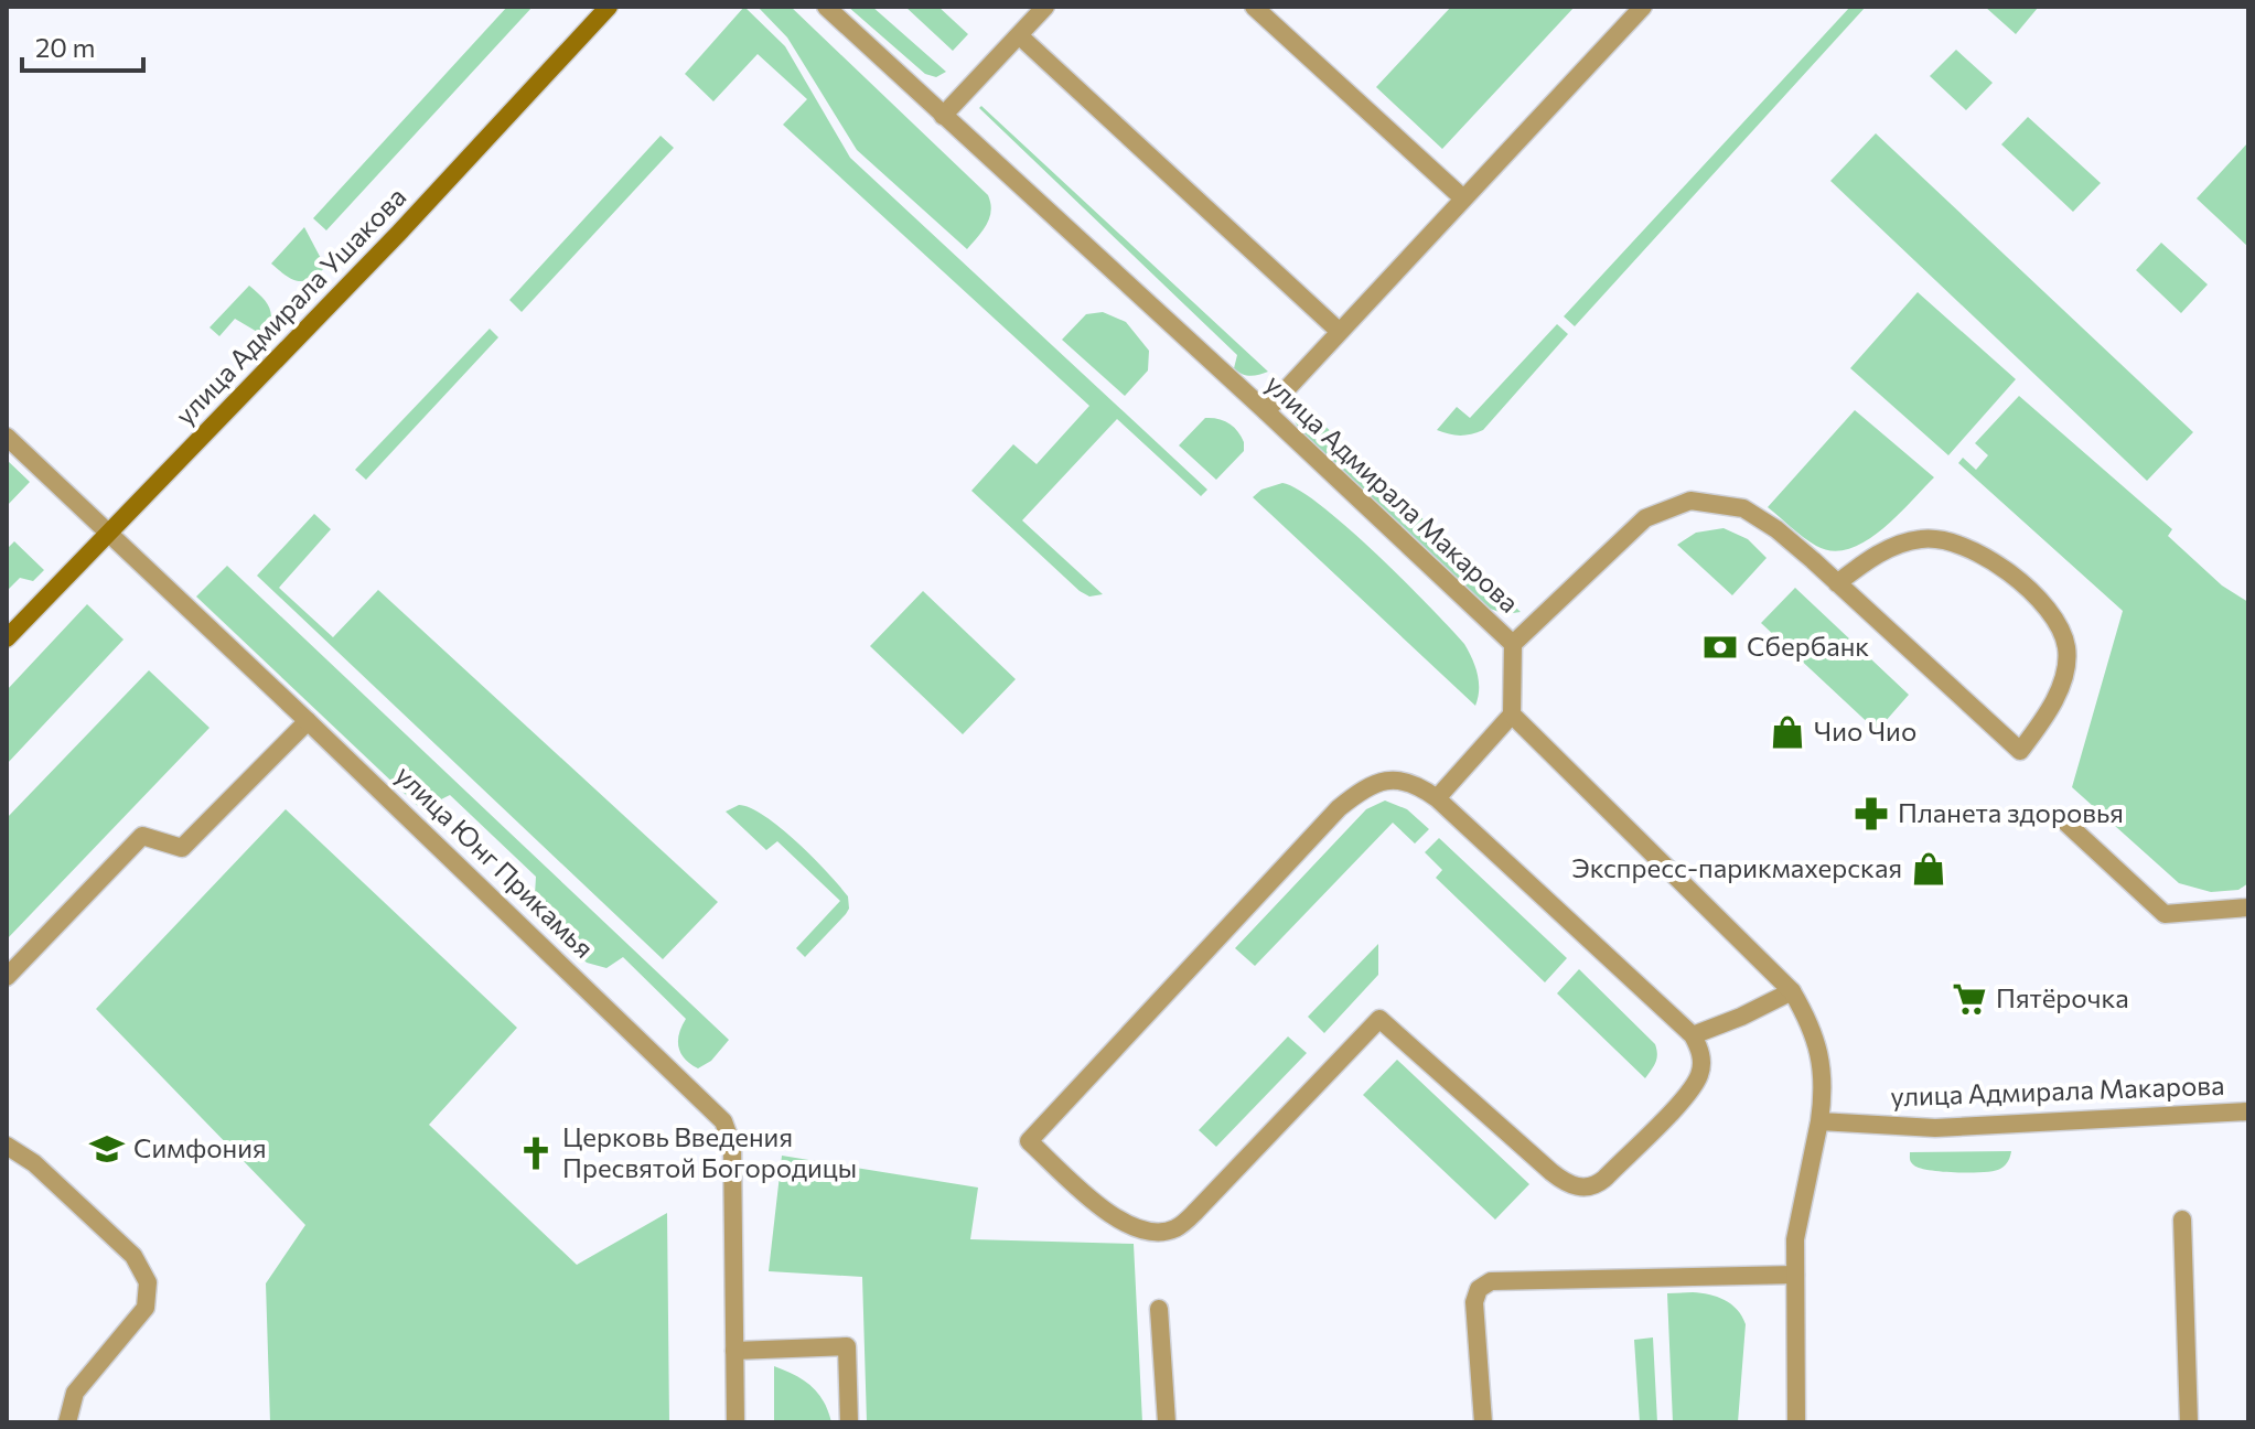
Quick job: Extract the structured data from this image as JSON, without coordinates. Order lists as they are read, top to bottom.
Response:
{
  "streets": {
    "street": ["улица Адмирала Ушакова", "улица Адмирала Макарова", "улица Юнг Прикамья"]
  },
  "crossings": [
    ["улица Адмирала Ушакова", "улица Юнг Прикамья"]
  ],
  "places": {
    "bank": ["Сбербанк"],
    "shop": ["Чио Чио", "Экспресс-парикмахерская"],
    "pharmacy": ["Планета здоровья"],
    "supermarket": ["Пятёрочка"],
    "school or university": ["Симфония"],
    "church": ["Церковь Введения Пресвятой Богородицы"]
  },
  "scale_bar": "20 m"
}
